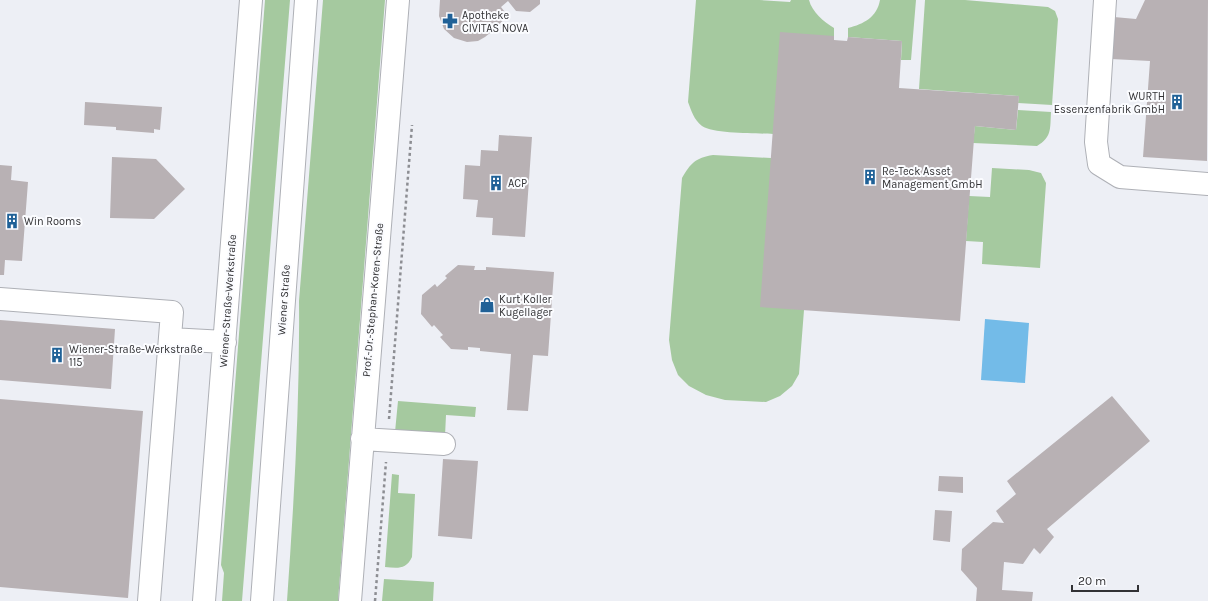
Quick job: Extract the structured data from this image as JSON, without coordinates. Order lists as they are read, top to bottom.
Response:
{
  "streets": {
    "street": ["Wiener Straße", "Prof.-Dr.-Stephan-Koren-Straße", "Wiener-Straße-Werkstraße"]
  },
  "places": {
    "pharmacy": ["Apotheke CIVITAS NOVA"],
    "building": [
      "WURTH Essenzenfabrik GmbH",
      "Re-Teck Asset Management GmbH",
      "ACP",
      "Win Rooms",
      "Wiener-Straße-Werkstraße 115"
    ],
    "shop": ["Kurt Koller Kugellager"]
  },
  "scale_bar": "20 m"
}
